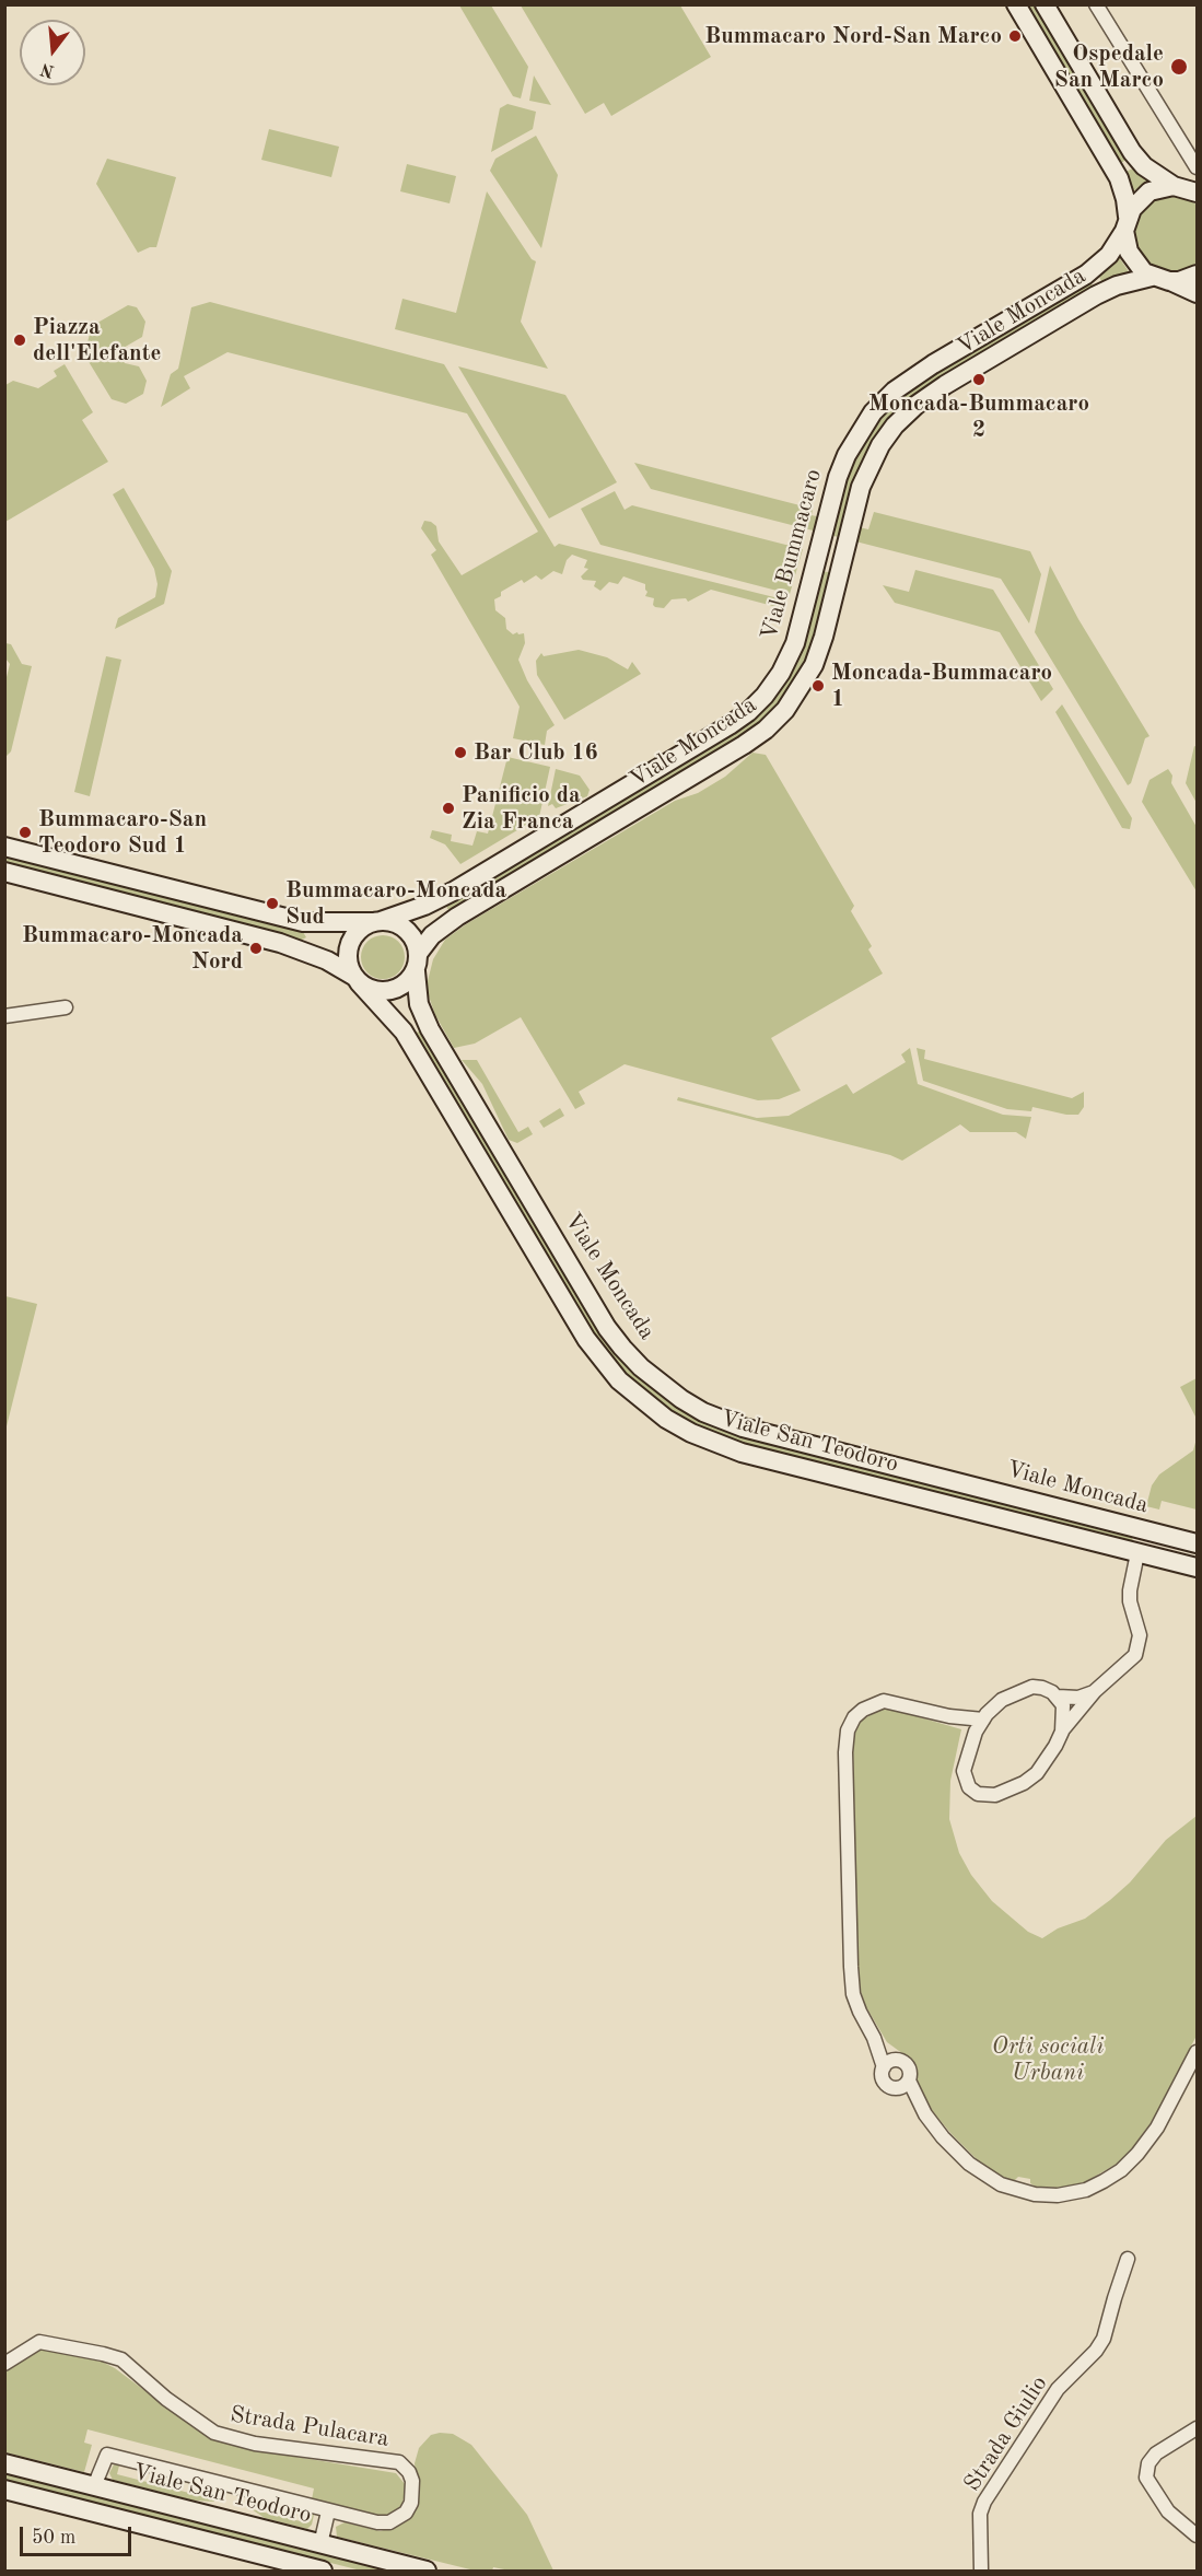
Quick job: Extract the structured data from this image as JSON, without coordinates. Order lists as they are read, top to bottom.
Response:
{
  "streets": {
    "main road": ["Viale Moncada", "Viale Bummacaro", "Viale San Teodoro"],
    "street": ["Strada Pulacara", "Strada Giulio"]
  },
  "crossings": [
    ["Viale Moncada", "Viale Bummacaro"],
    ["Viale Moncada", "Viale San Teodoro"],
    ["Viale Bummacaro", "Viale San Teodoro"],
    ["Viale San Teodoro", "Strada Pulacara"]
  ],
  "parks": ["Orti sociali Urbani"],
  "places": [
    "Bummacaro Nord-San Marco",
    "Ospedale San Marco",
    "Piazza dell'Elefante",
    "Moncada-Bummacaro 2",
    "Moncada-Bummacaro 1",
    "Bar Club 16",
    "Panificio da Zia Franca",
    "Bummacaro-San Teodoro Sud 1",
    "Bummacaro-Moncada Sud",
    "Bummacaro-Moncada Nord"
  ],
  "scale_bar": "50 m",
  "north": "bottom"
}
